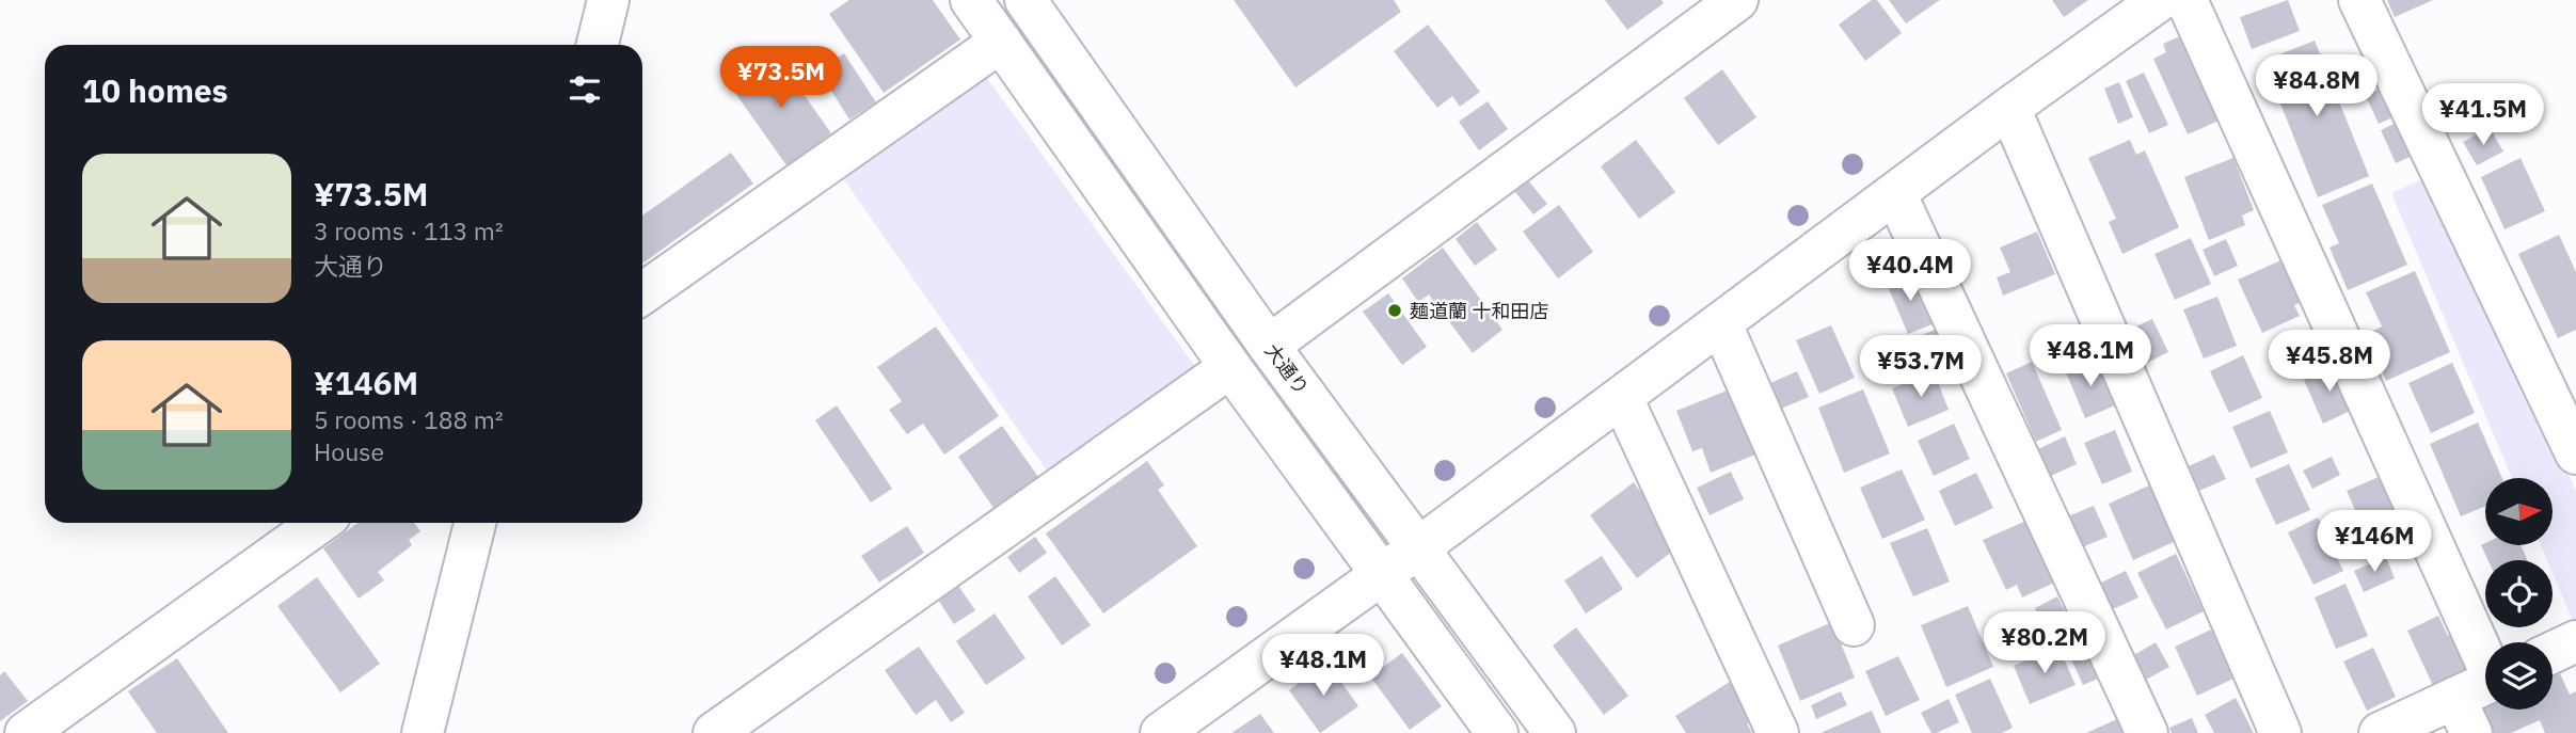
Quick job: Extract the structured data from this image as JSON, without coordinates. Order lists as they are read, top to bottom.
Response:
{
  "streets": {
    "street": ["大通り"]
  },
  "places": ["麺道蘭 十和田店"],
  "north": "right",
  "page": {
    "heading": "10 homes",
    "price": [
      "¥73.5M",
      "¥84.8M",
      "¥41.5M",
      "¥40.4M",
      "¥48.1M",
      "¥45.8M",
      "¥53.7M",
      "¥146M",
      "¥80.2M",
      "¥48.1M"
    ],
    "list": [
      {
        "name": "¥73.5M",
        "note": "3 rooms · 113 m² · 大通り"
      },
      {
        "name": "¥146M",
        "note": "5 rooms · 188 m² · House"
      }
    ]
  }
}
